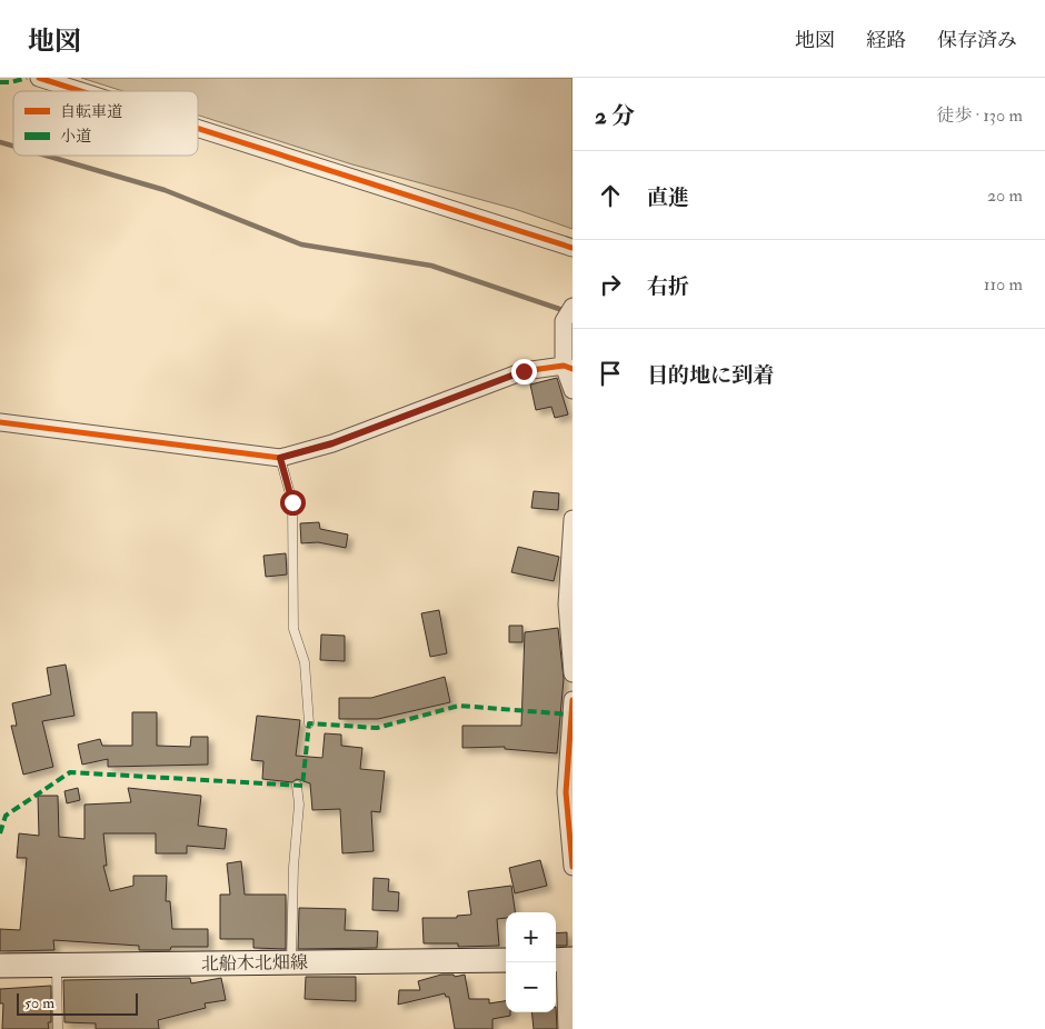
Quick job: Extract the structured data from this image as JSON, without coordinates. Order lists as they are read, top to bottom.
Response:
{
  "streets": {
    "main road": ["北船木北畑線"]
  },
  "legend": ["自転車道", "小道"],
  "scale_bar": "50 m",
  "page": {
    "header": "地図",
    "nav": ["地図", "経路", "保存済み"],
    "heading": ["2 分", "徒歩 · 130 m"],
    "list": [
      ["直進", "20 m"],
      ["右折", "110 m"],
      "目的地に到着"
    ],
    "map_buttons": ["+", "−"],
    "scale": "50 m"
  }
}
